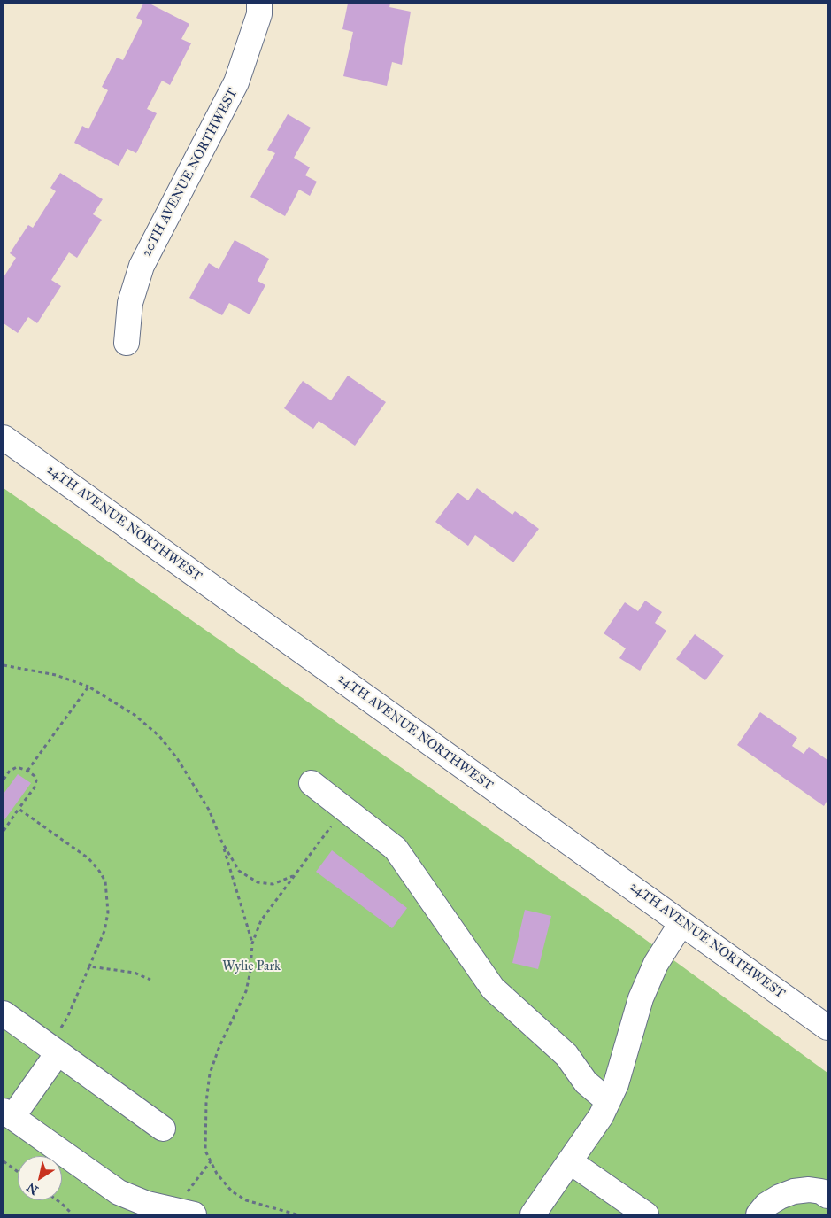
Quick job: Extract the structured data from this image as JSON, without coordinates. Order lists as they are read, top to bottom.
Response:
{
  "streets": {
    "street": ["20TH AVENUE NORTHWEST", "24TH AVENUE NORTHWEST"]
  },
  "parks": ["Wylie Park"],
  "north": "bottom left"
}
